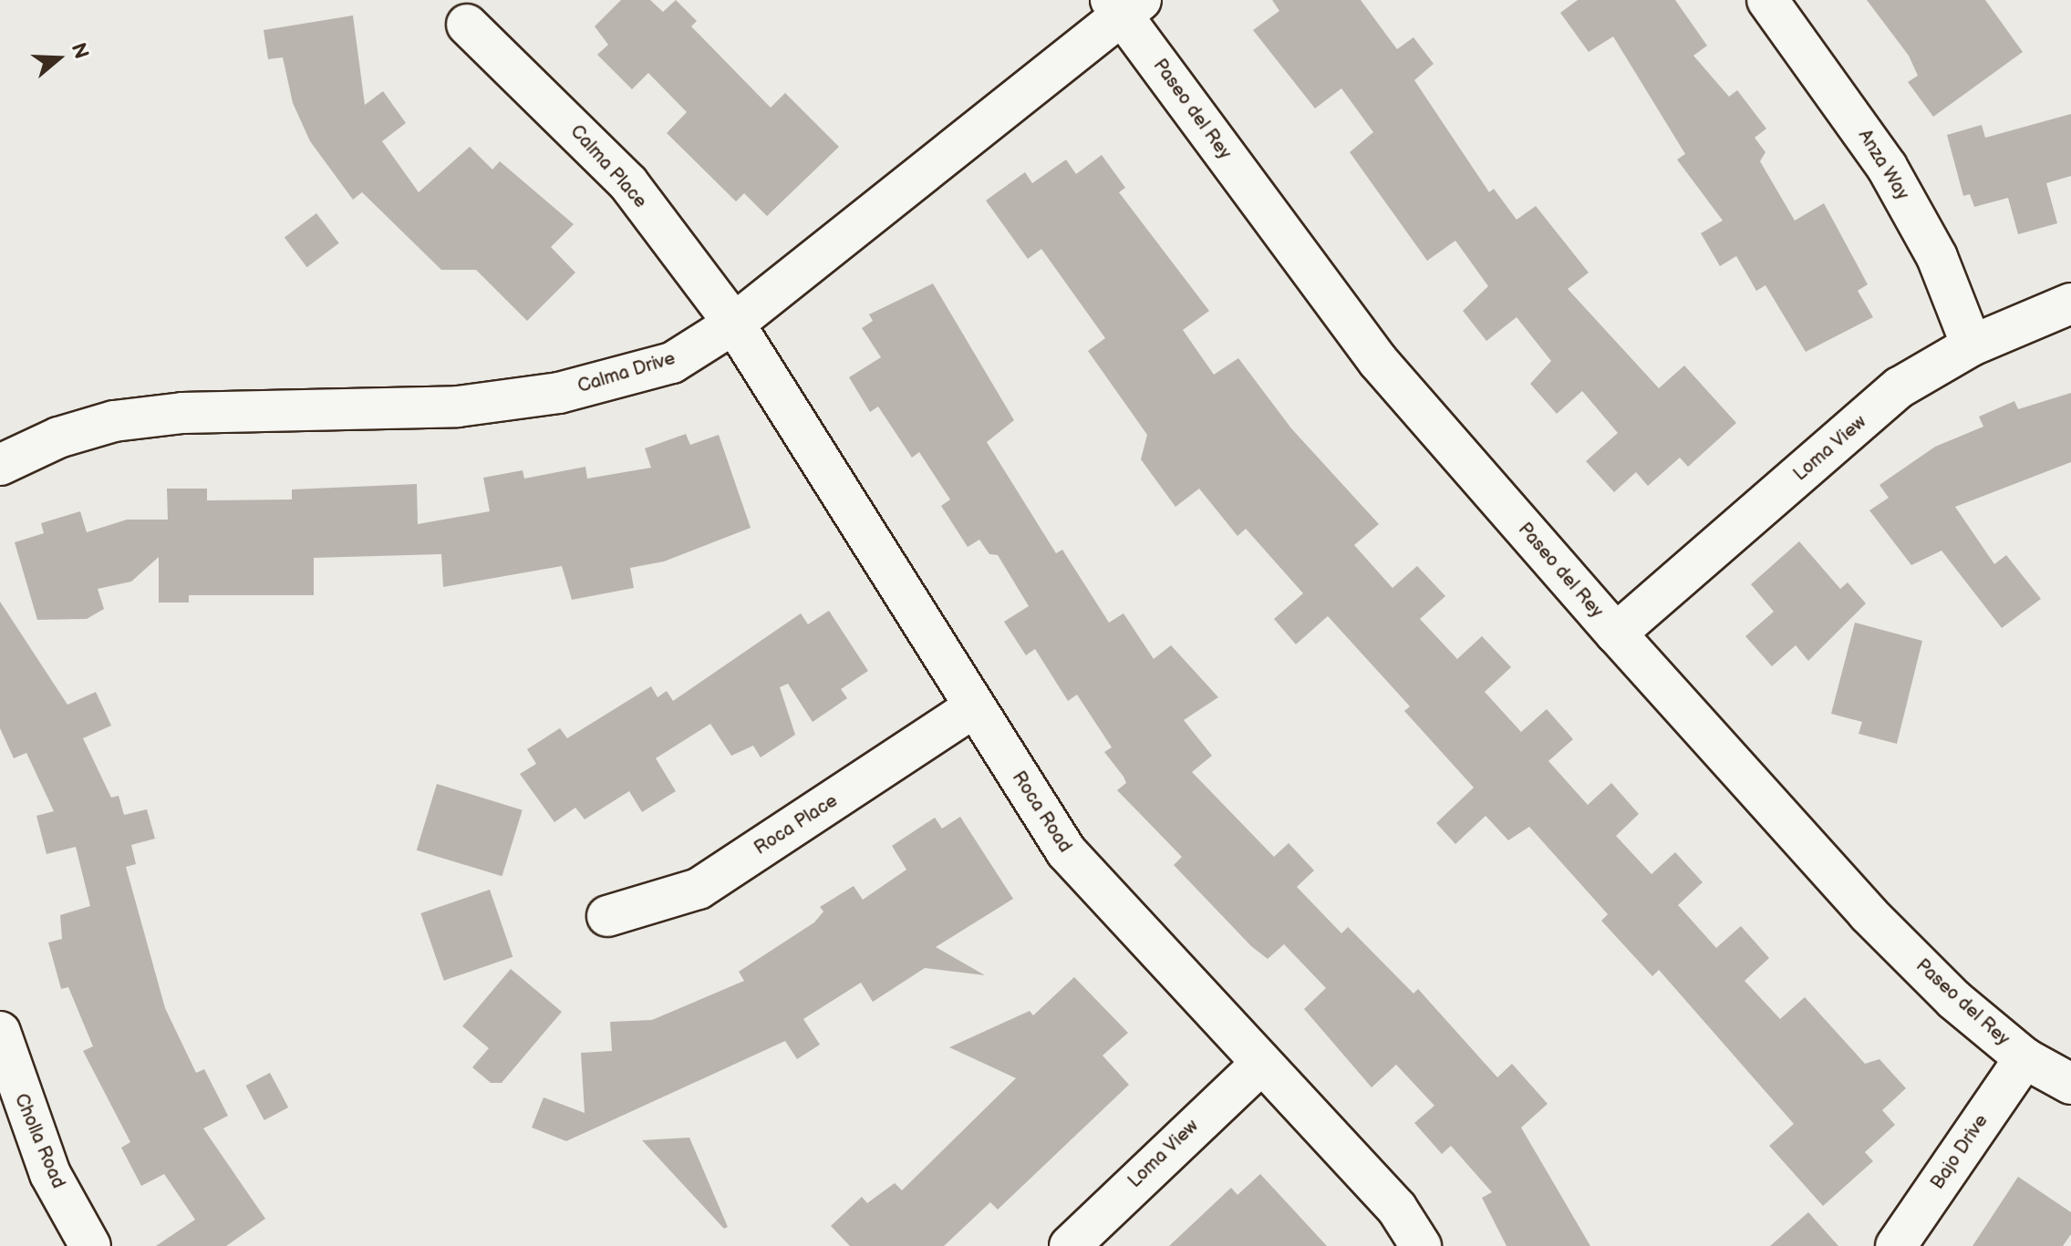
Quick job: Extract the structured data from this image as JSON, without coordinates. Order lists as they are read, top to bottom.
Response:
{
  "streets": {
    "street": [
      "Paseo del Rey",
      "Anza Way",
      "Calma Place",
      "Calma Drive",
      "Loma View",
      "Roca Road",
      "Roca Place",
      "Cholla Road",
      "Bajo Drive"
    ]
  },
  "crossings": [
    ["Paseo del Rey", "Calma Drive"],
    ["Paseo del Rey", "Loma View"],
    ["Paseo del Rey", "Bajo Drive"],
    ["Anza Way", "Loma View"],
    ["Calma Place", "Calma Drive"],
    ["Calma Place", "Roca Road"],
    ["Calma Drive", "Roca Road"],
    ["Loma View", "Roca Road"],
    ["Roca Road", "Roca Place"]
  ],
  "north": "right"
}
